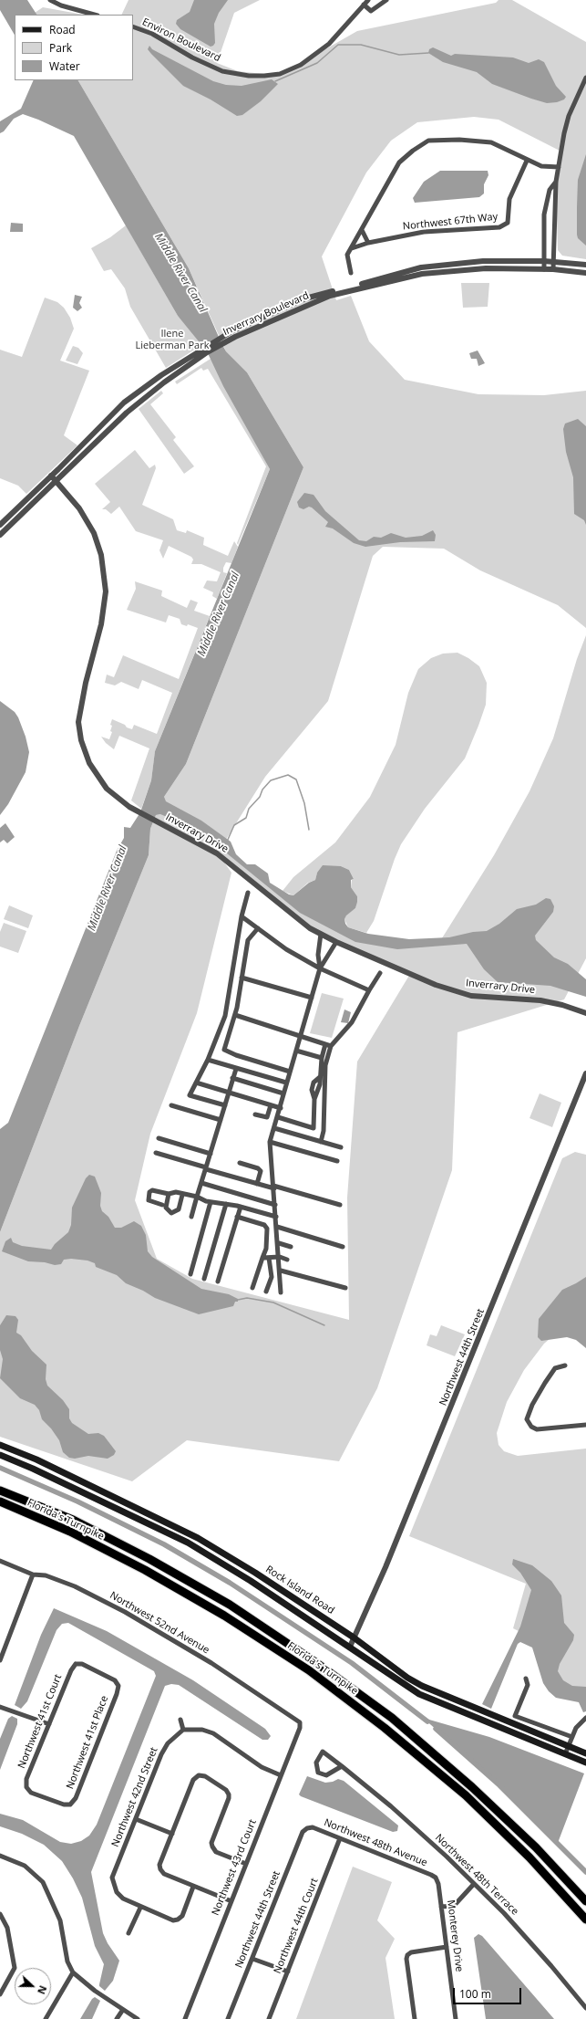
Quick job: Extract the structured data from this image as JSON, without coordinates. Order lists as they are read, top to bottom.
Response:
{
  "streets": {
    "highway": ["Florida's Turnpike"],
    "main road": ["Rock Island Road"],
    "street": [
      "Environ Boulevard",
      "Northwest 67th Way",
      "Inverrary Boulevard",
      "Inverrary Drive",
      "Northwest 44th Street",
      "Northwest 52nd Avenue",
      "Northwest 41st Court",
      "Northwest 41st Place",
      "Northwest 42nd Street",
      "Northwest 48th Avenue",
      "Northwest 43rd Court",
      "Northwest 48th Terrace",
      "Northwest 44th Court",
      "Monterey Drive"
    ]
  },
  "crossings": [
    ["Inverrary Boulevard", "Inverrary Drive"],
    ["Northwest 44th Street", "Rock Island Road"],
    ["Northwest 44th Street", "Northwest 48th Avenue"],
    ["Northwest 52nd Avenue", "Northwest 43rd Court"],
    ["Northwest 41st Court", "Northwest 41st Place"],
    ["Northwest 48th Avenue", "Northwest 44th Court"],
    ["Northwest 48th Avenue", "Monterey Drive"]
  ],
  "water": ["Middle River Canal"],
  "parks": ["Ilene Lieberman Park"],
  "legend": ["Road", "Park", "Water"],
  "scale_bar": "100 m",
  "north": "right"
}
